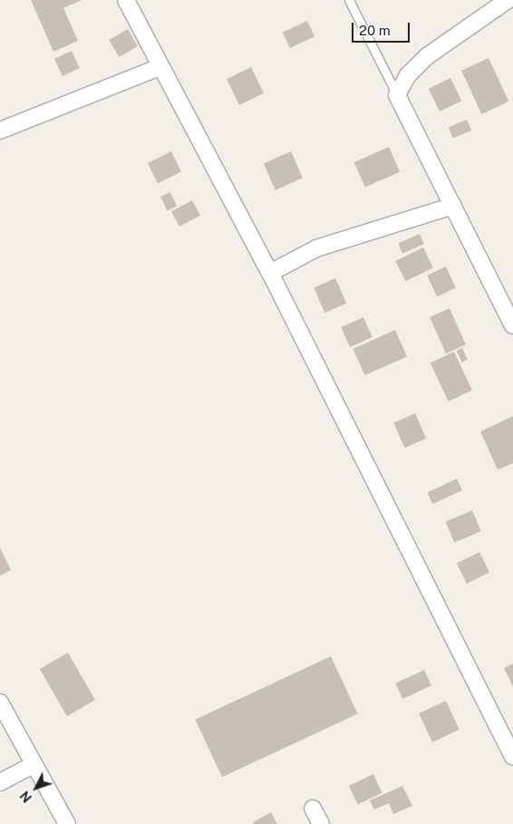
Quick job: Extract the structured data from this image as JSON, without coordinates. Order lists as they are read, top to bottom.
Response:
{
  "scale_bar": "20 m",
  "north": "bottom left"
}
